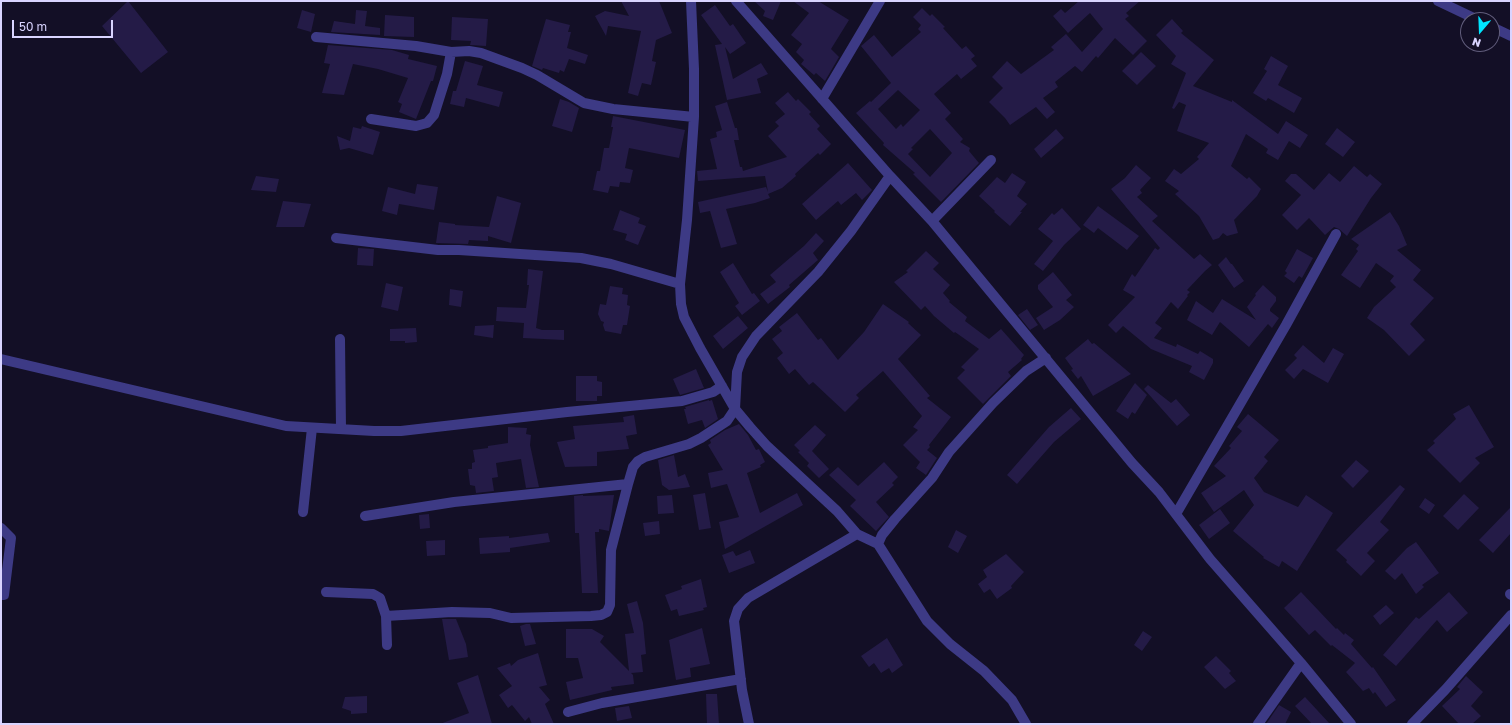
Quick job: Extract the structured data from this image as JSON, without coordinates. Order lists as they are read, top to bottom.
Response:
{
  "scale_bar": "50 m",
  "north": "bottom"
}
